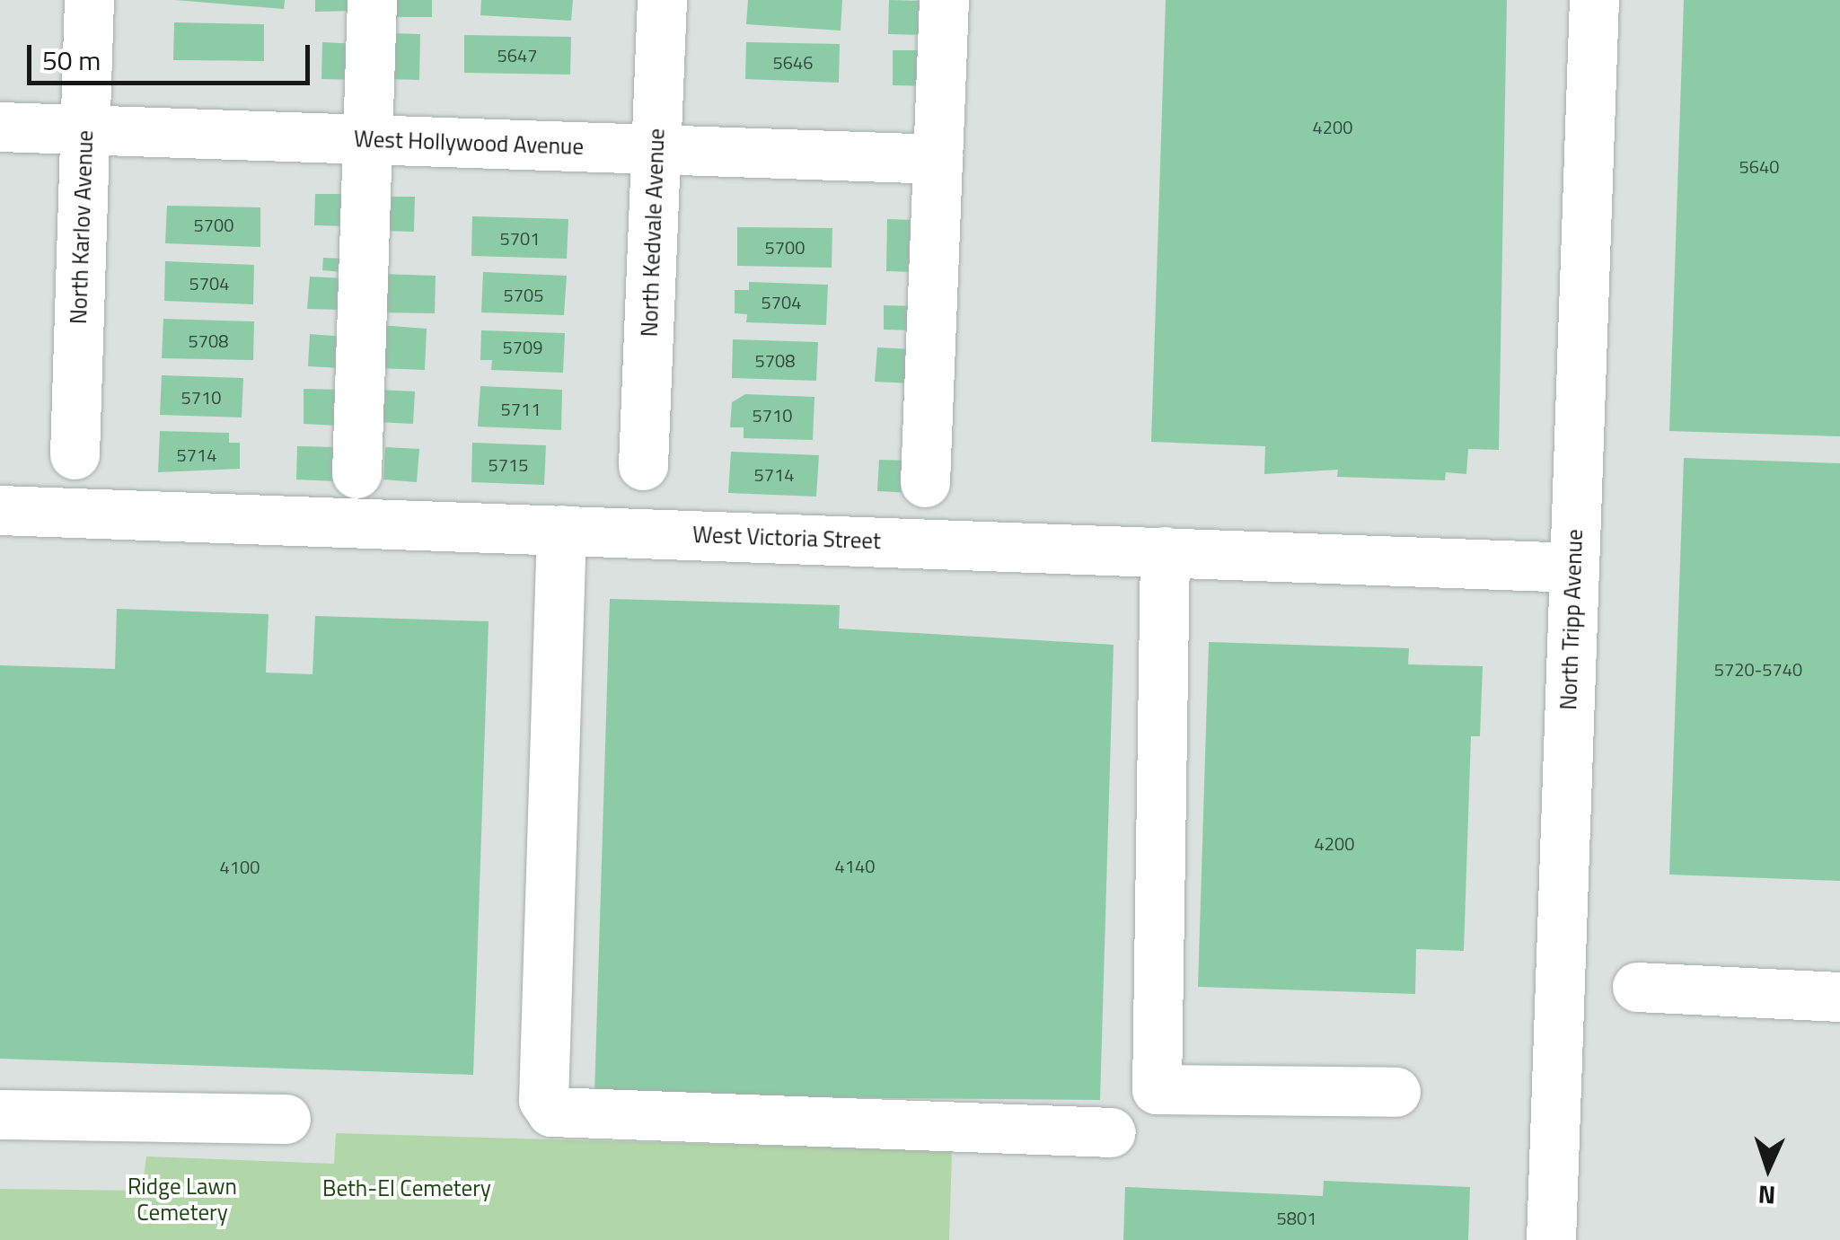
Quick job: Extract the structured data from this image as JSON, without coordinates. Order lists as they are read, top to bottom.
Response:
{
  "streets": {
    "street": [
      "West Hollywood Avenue",
      "North Karlov Avenue",
      "North Kedvale Avenue",
      "West Victoria Street",
      "North Tripp Avenue"
    ]
  },
  "crossings": [
    ["West Hollywood Avenue", "North Karlov Avenue"],
    ["West Hollywood Avenue", "North Kedvale Avenue"],
    ["West Victoria Street", "North Tripp Avenue"]
  ],
  "parks": ["Ridge Lawn Cemetery", "Beth-El Cemetery"],
  "house_numbers": [
    "5647",
    "5646",
    "4200",
    "5640",
    "5700",
    "5701",
    "5700",
    "5704",
    "5705",
    "5704",
    "5708",
    "5709",
    "5708",
    "5710",
    "5711",
    "5710",
    "5714",
    "5715",
    "5714",
    "5720-5740",
    "4200",
    "4140",
    "4100",
    "5801"
  ],
  "scale_bar": "50 m",
  "north": "bottom"
}
